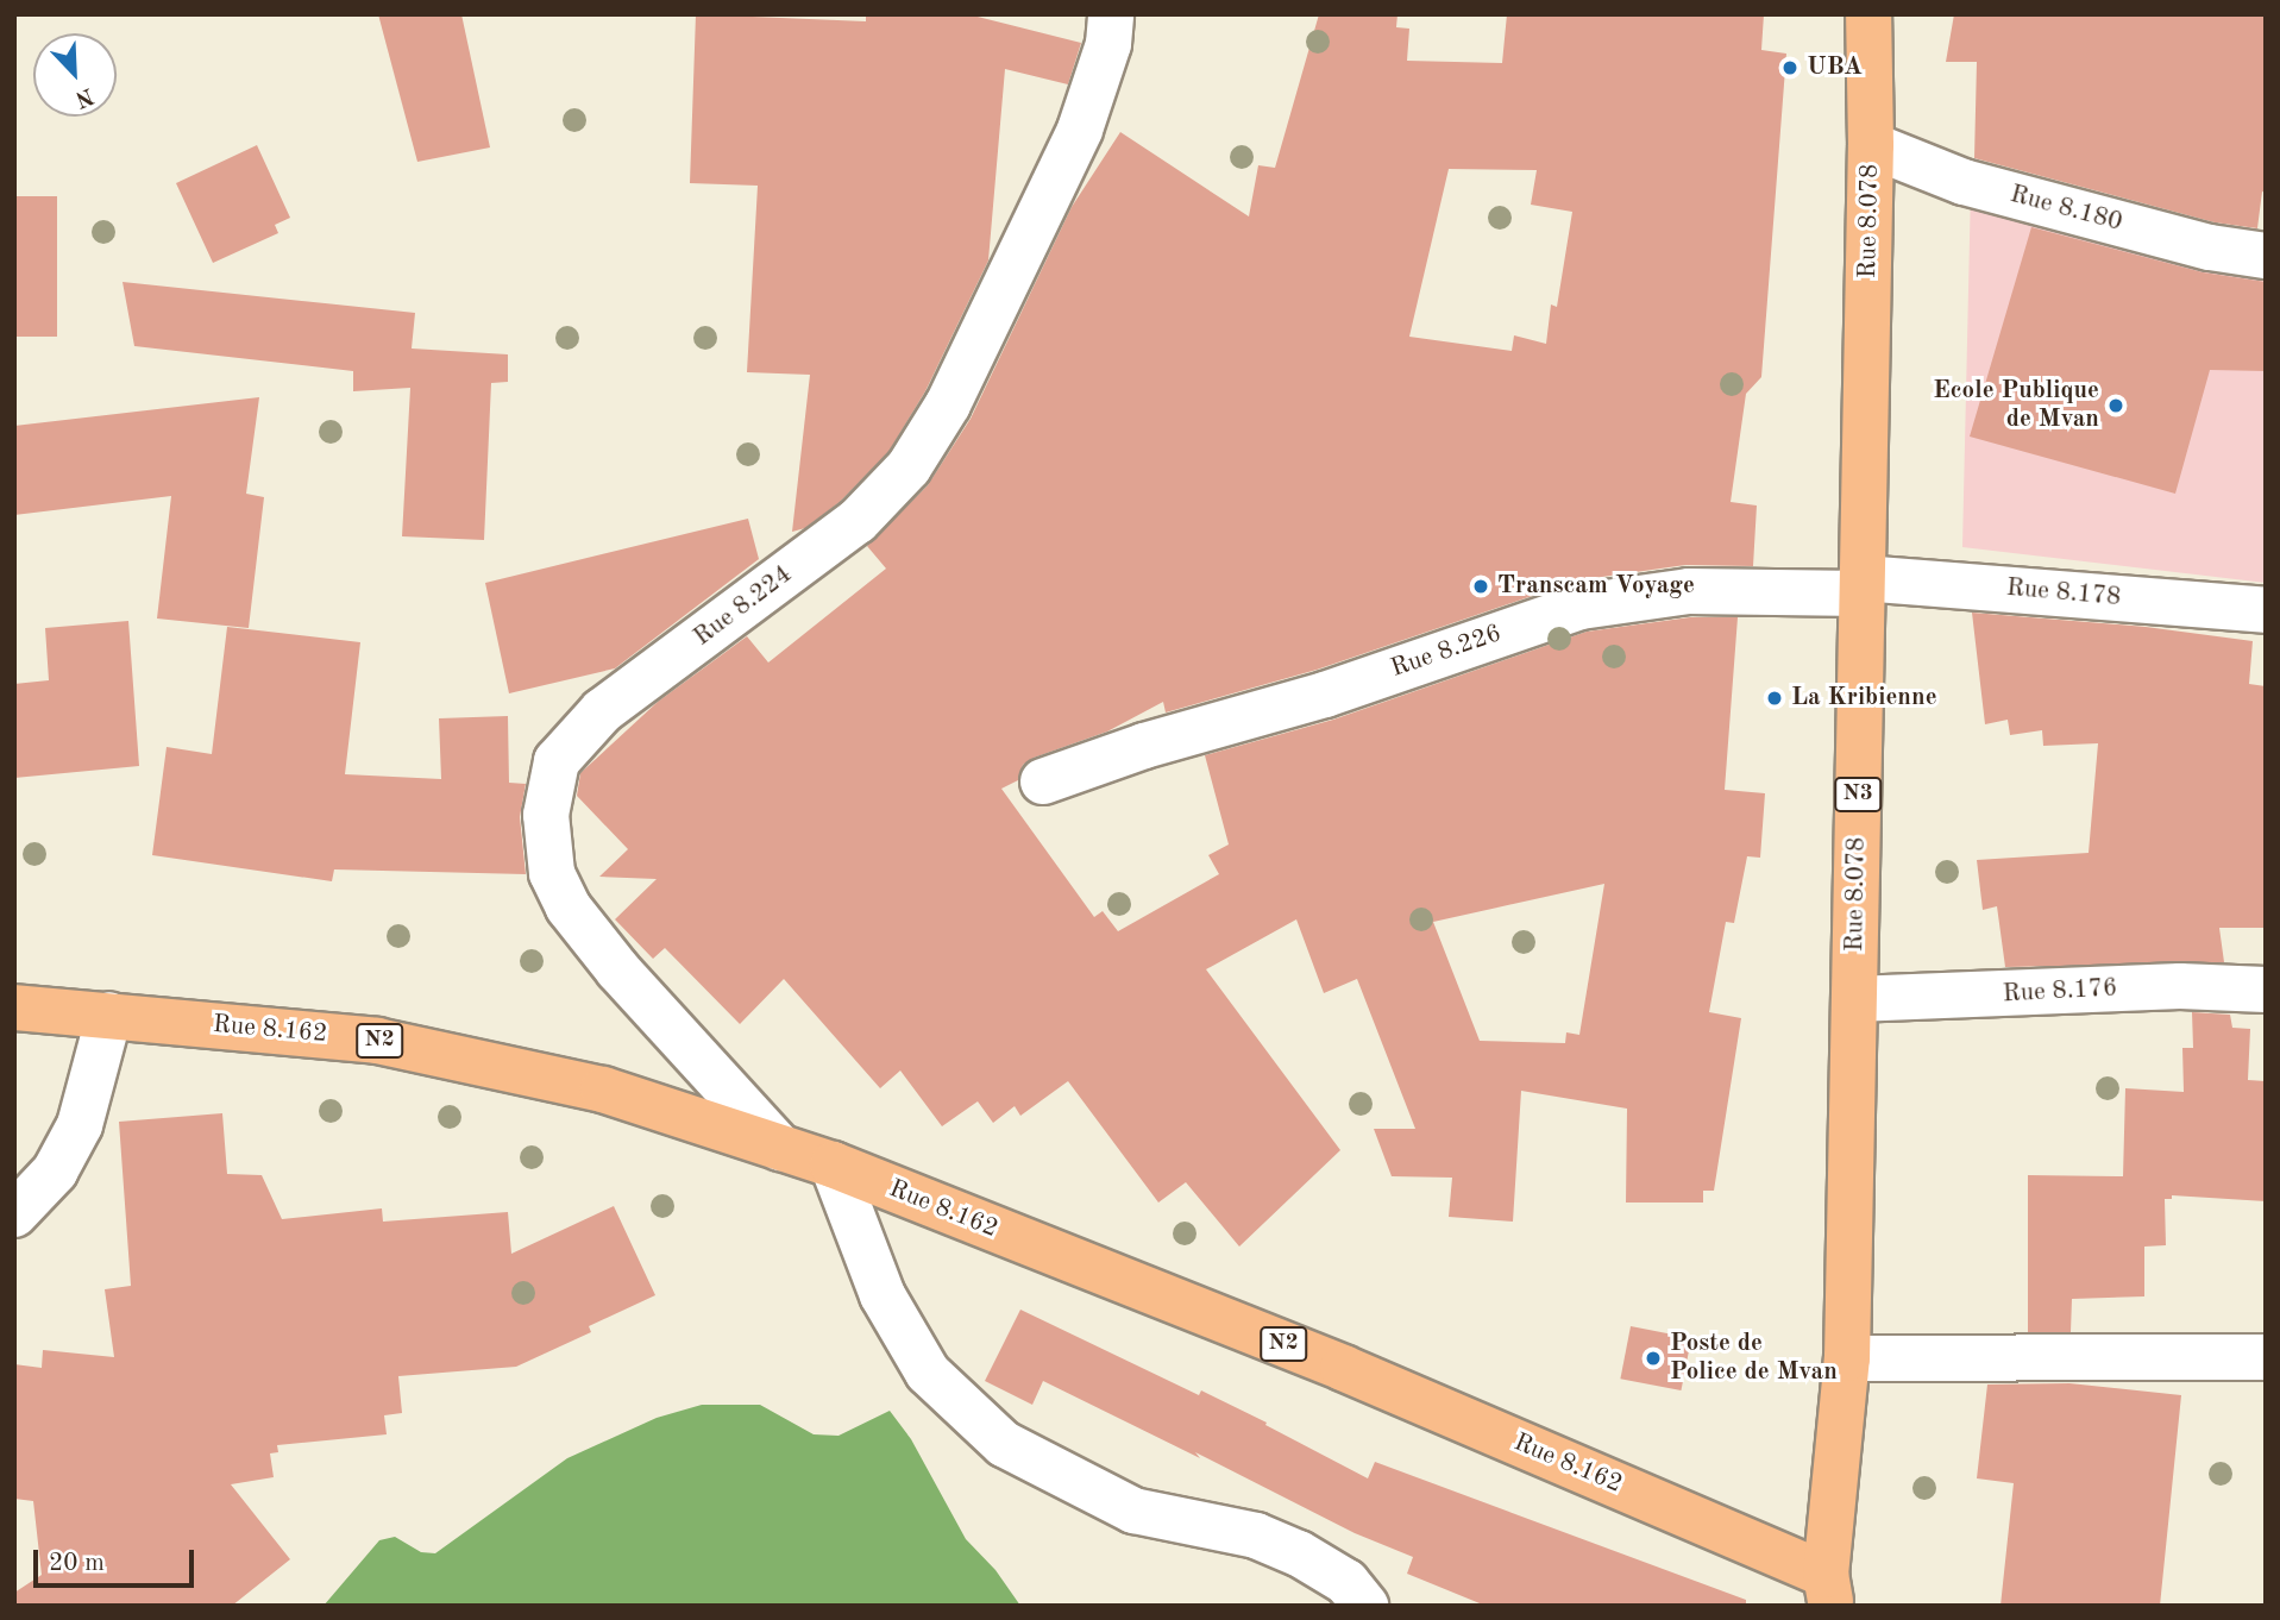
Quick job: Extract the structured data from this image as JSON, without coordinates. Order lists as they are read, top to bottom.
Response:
{
  "streets": {
    "highway": [
      "Rue 8.078",
      "N3",
      "Rue 8.162",
      "N2"
    ],
    "street": [
      "Rue 8.180",
      "Rue 8.178",
      "Rue 8.224",
      "Rue 8.226",
      "Rue 8.176"
    ]
  },
  "crossings": [
    ["Rue 8.180", "Rue 8.078"],
    ["Rue 8.078", "Rue 8.178"],
    ["Rue 8.078", "Rue 8.226"],
    ["Rue 8.078", "Rue 8.176"],
    ["Rue 8.078", "Rue 8.162"],
    ["Rue 8.178", "Rue 8.226"],
    ["Rue 8.224", "Rue 8.162"]
  ],
  "places": [
    "UBA",
    "Ecole Publique de Mvan",
    "Transcam Voyage",
    "La Kribienne",
    "Poste de Police de Mvan"
  ],
  "scale_bar": "20 m",
  "north": "bottom right"
}
